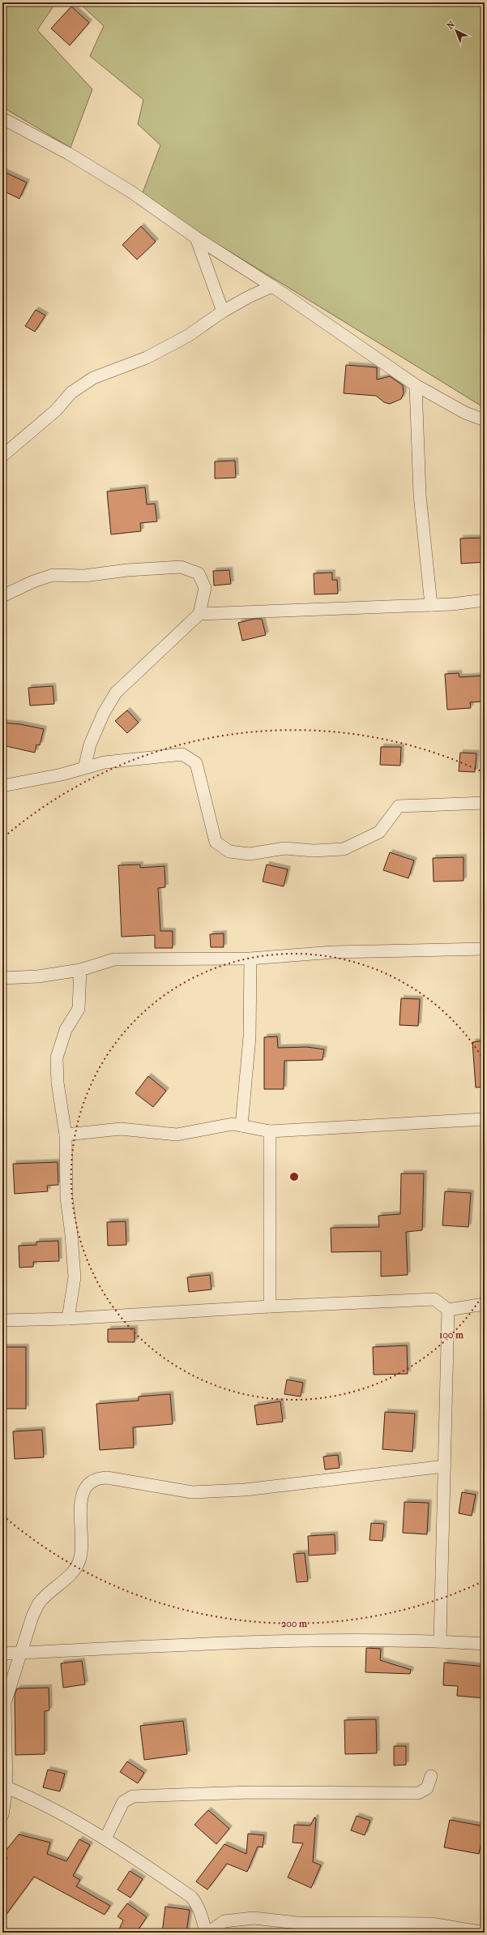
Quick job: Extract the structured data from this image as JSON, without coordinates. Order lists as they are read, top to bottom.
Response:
{
  "north": "top left",
  "rings": ["100 m", "200 m"]
}
